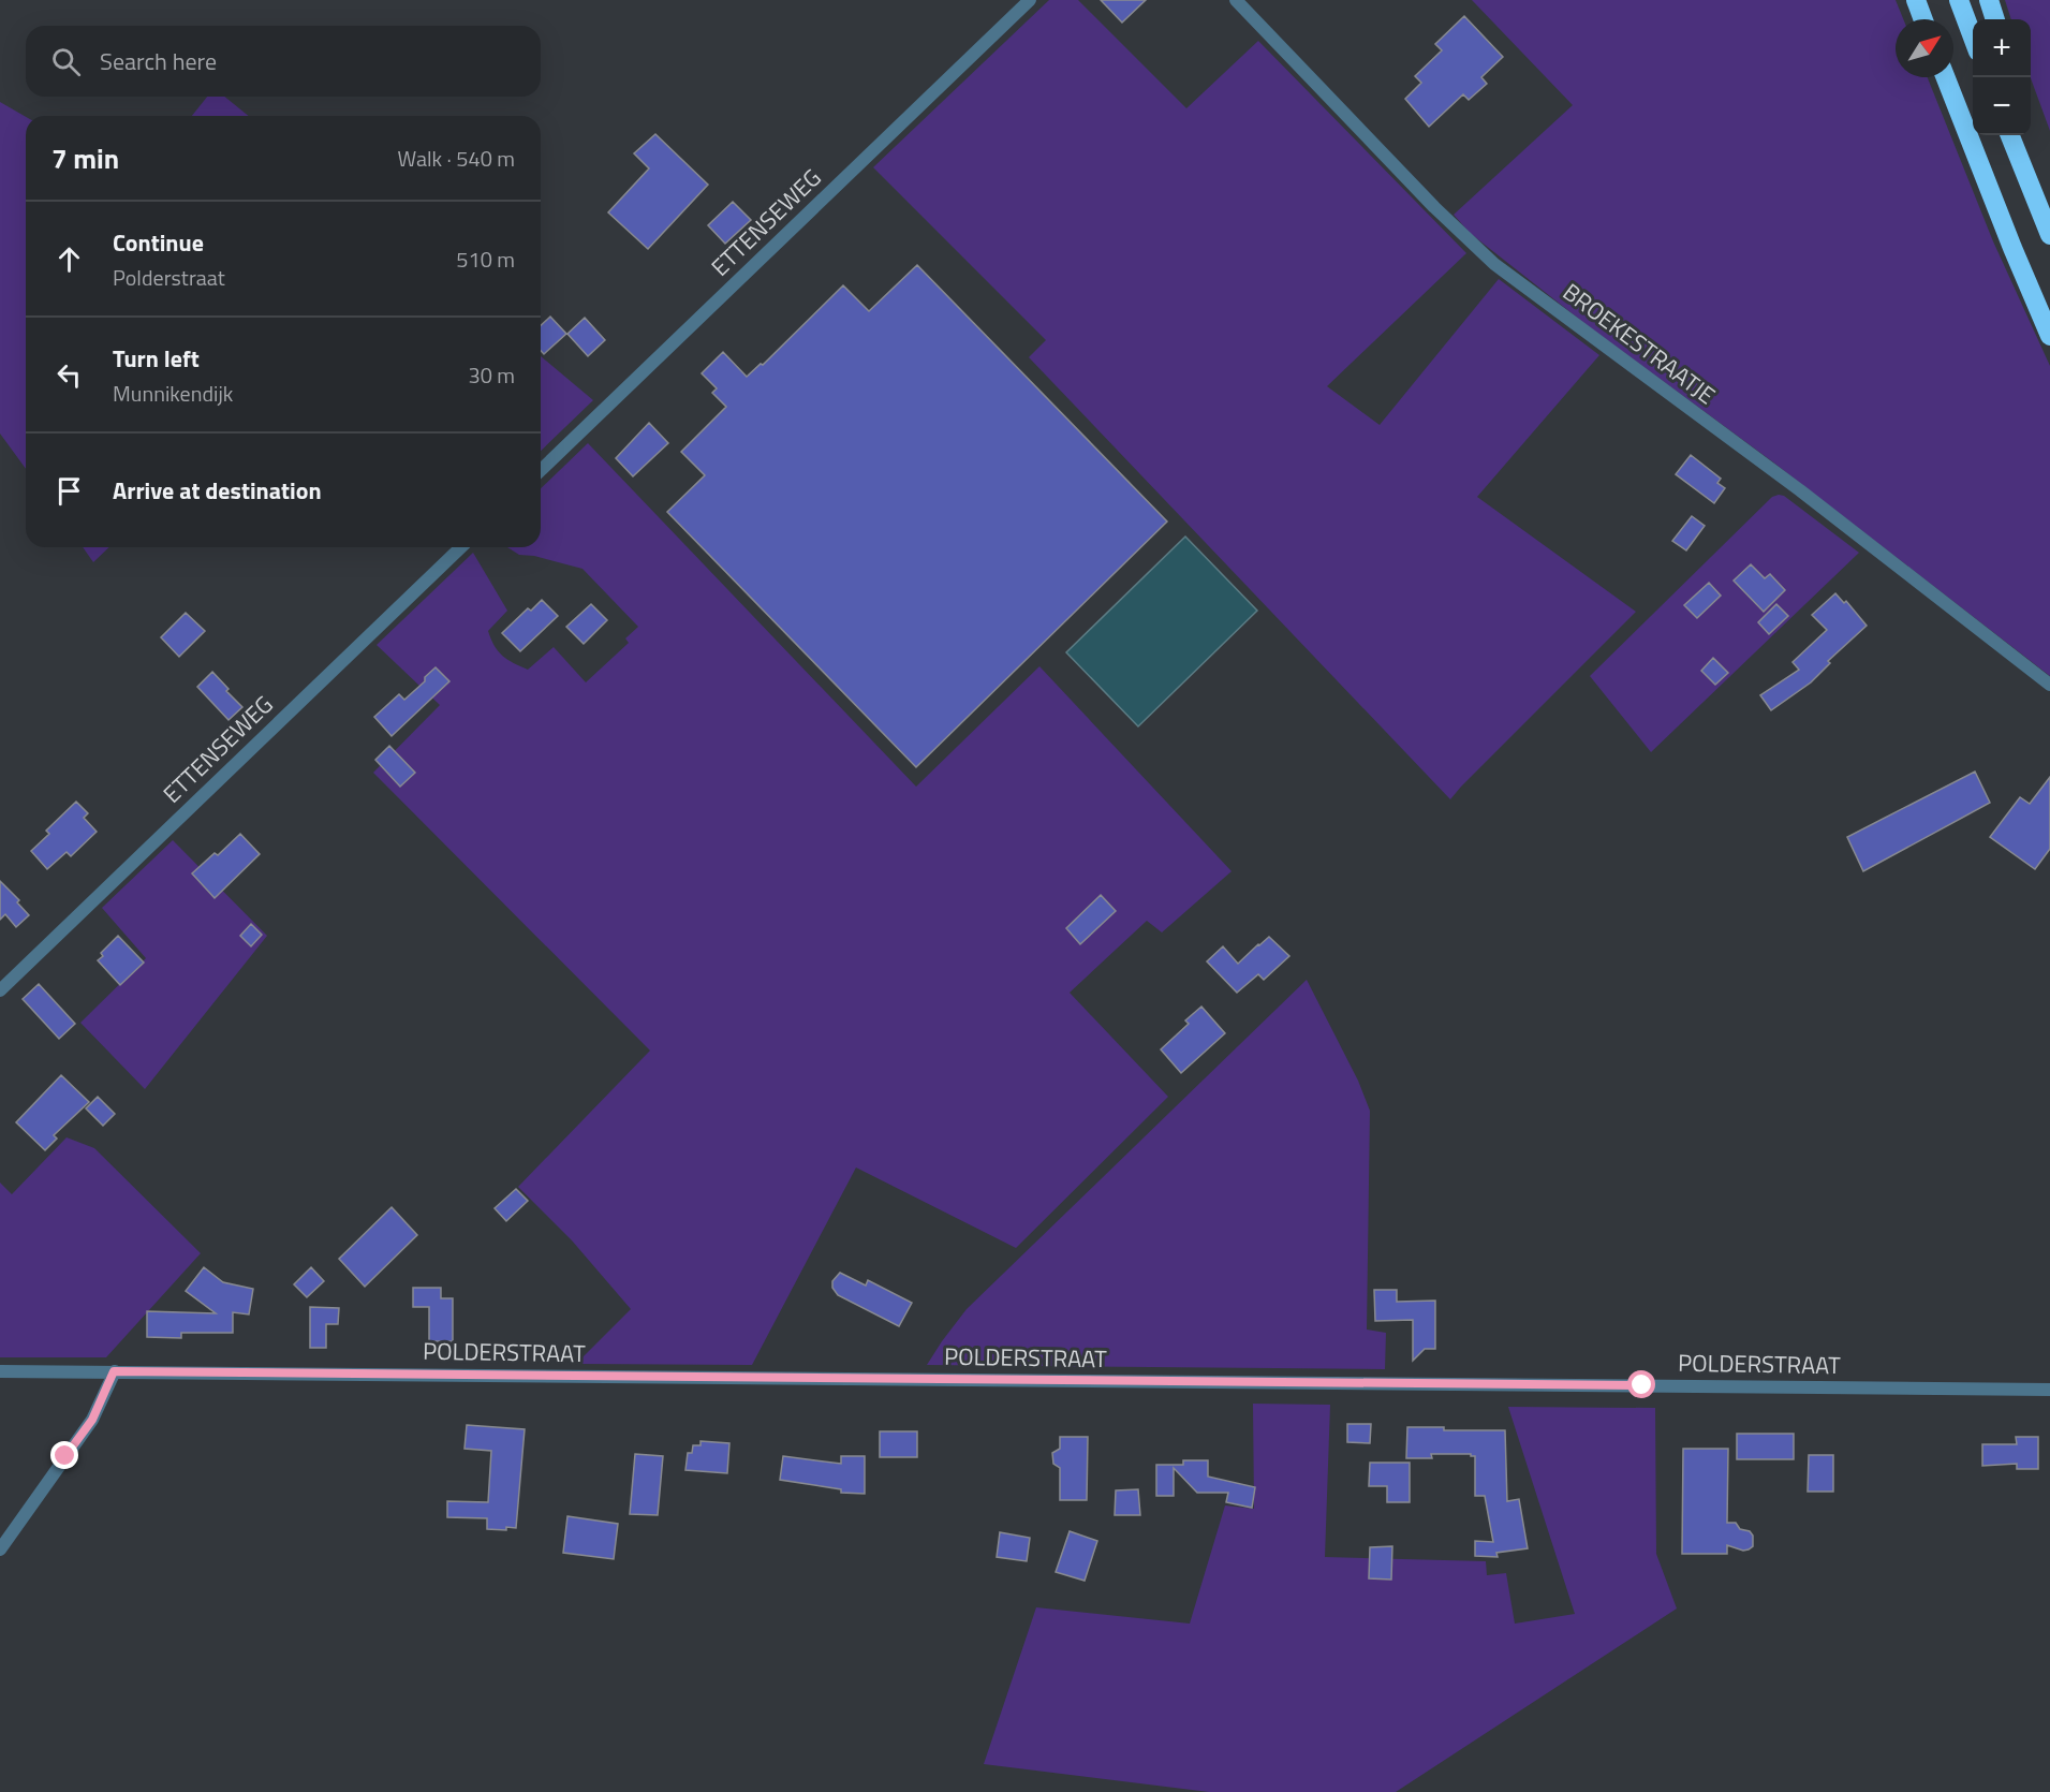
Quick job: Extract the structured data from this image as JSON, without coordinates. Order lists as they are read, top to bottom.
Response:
{
  "streets": {
    "street": ["ETTENSEWEG", "BROEKESTRAATJE", "POLDERSTRAAT"]
  },
  "north": "top right",
  "page": {
    "map_buttons": ["+", "−"],
    "search": "Search here",
    "heading": ["7 min", "Walk · 540 m"],
    "list": [
      ["Continue", "Polderstraat", "510 m"],
      ["Turn left", "Munnikendijk", "30 m"],
      "Arrive at destination"
    ]
  }
}
